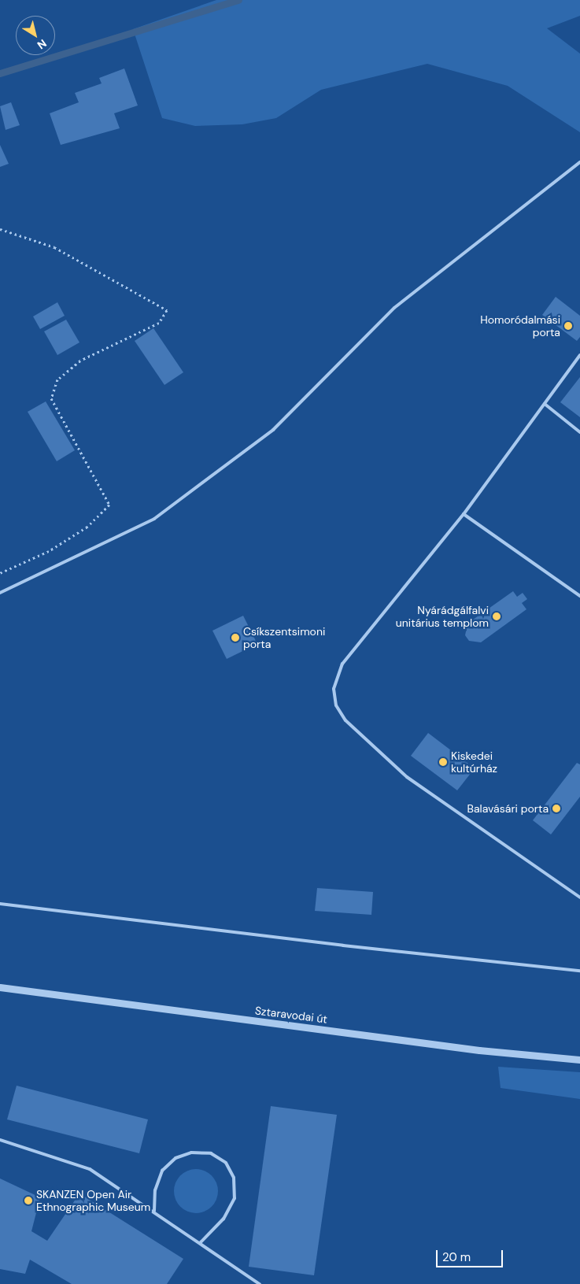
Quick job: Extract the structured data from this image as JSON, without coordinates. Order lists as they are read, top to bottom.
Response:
{
  "streets": {
    "street": ["Sztaravodai út"]
  },
  "places": [
    "Homoródalmási porta",
    "Nyárádgálfalvi unitárius templom",
    "Csíkszentsimoni porta",
    "Kiskedei kultúrház",
    "Balavásári porta",
    "SKANZEN Open Air Ethnographic Museum"
  ],
  "scale_bar": "20 m",
  "north": "bottom right"
}
